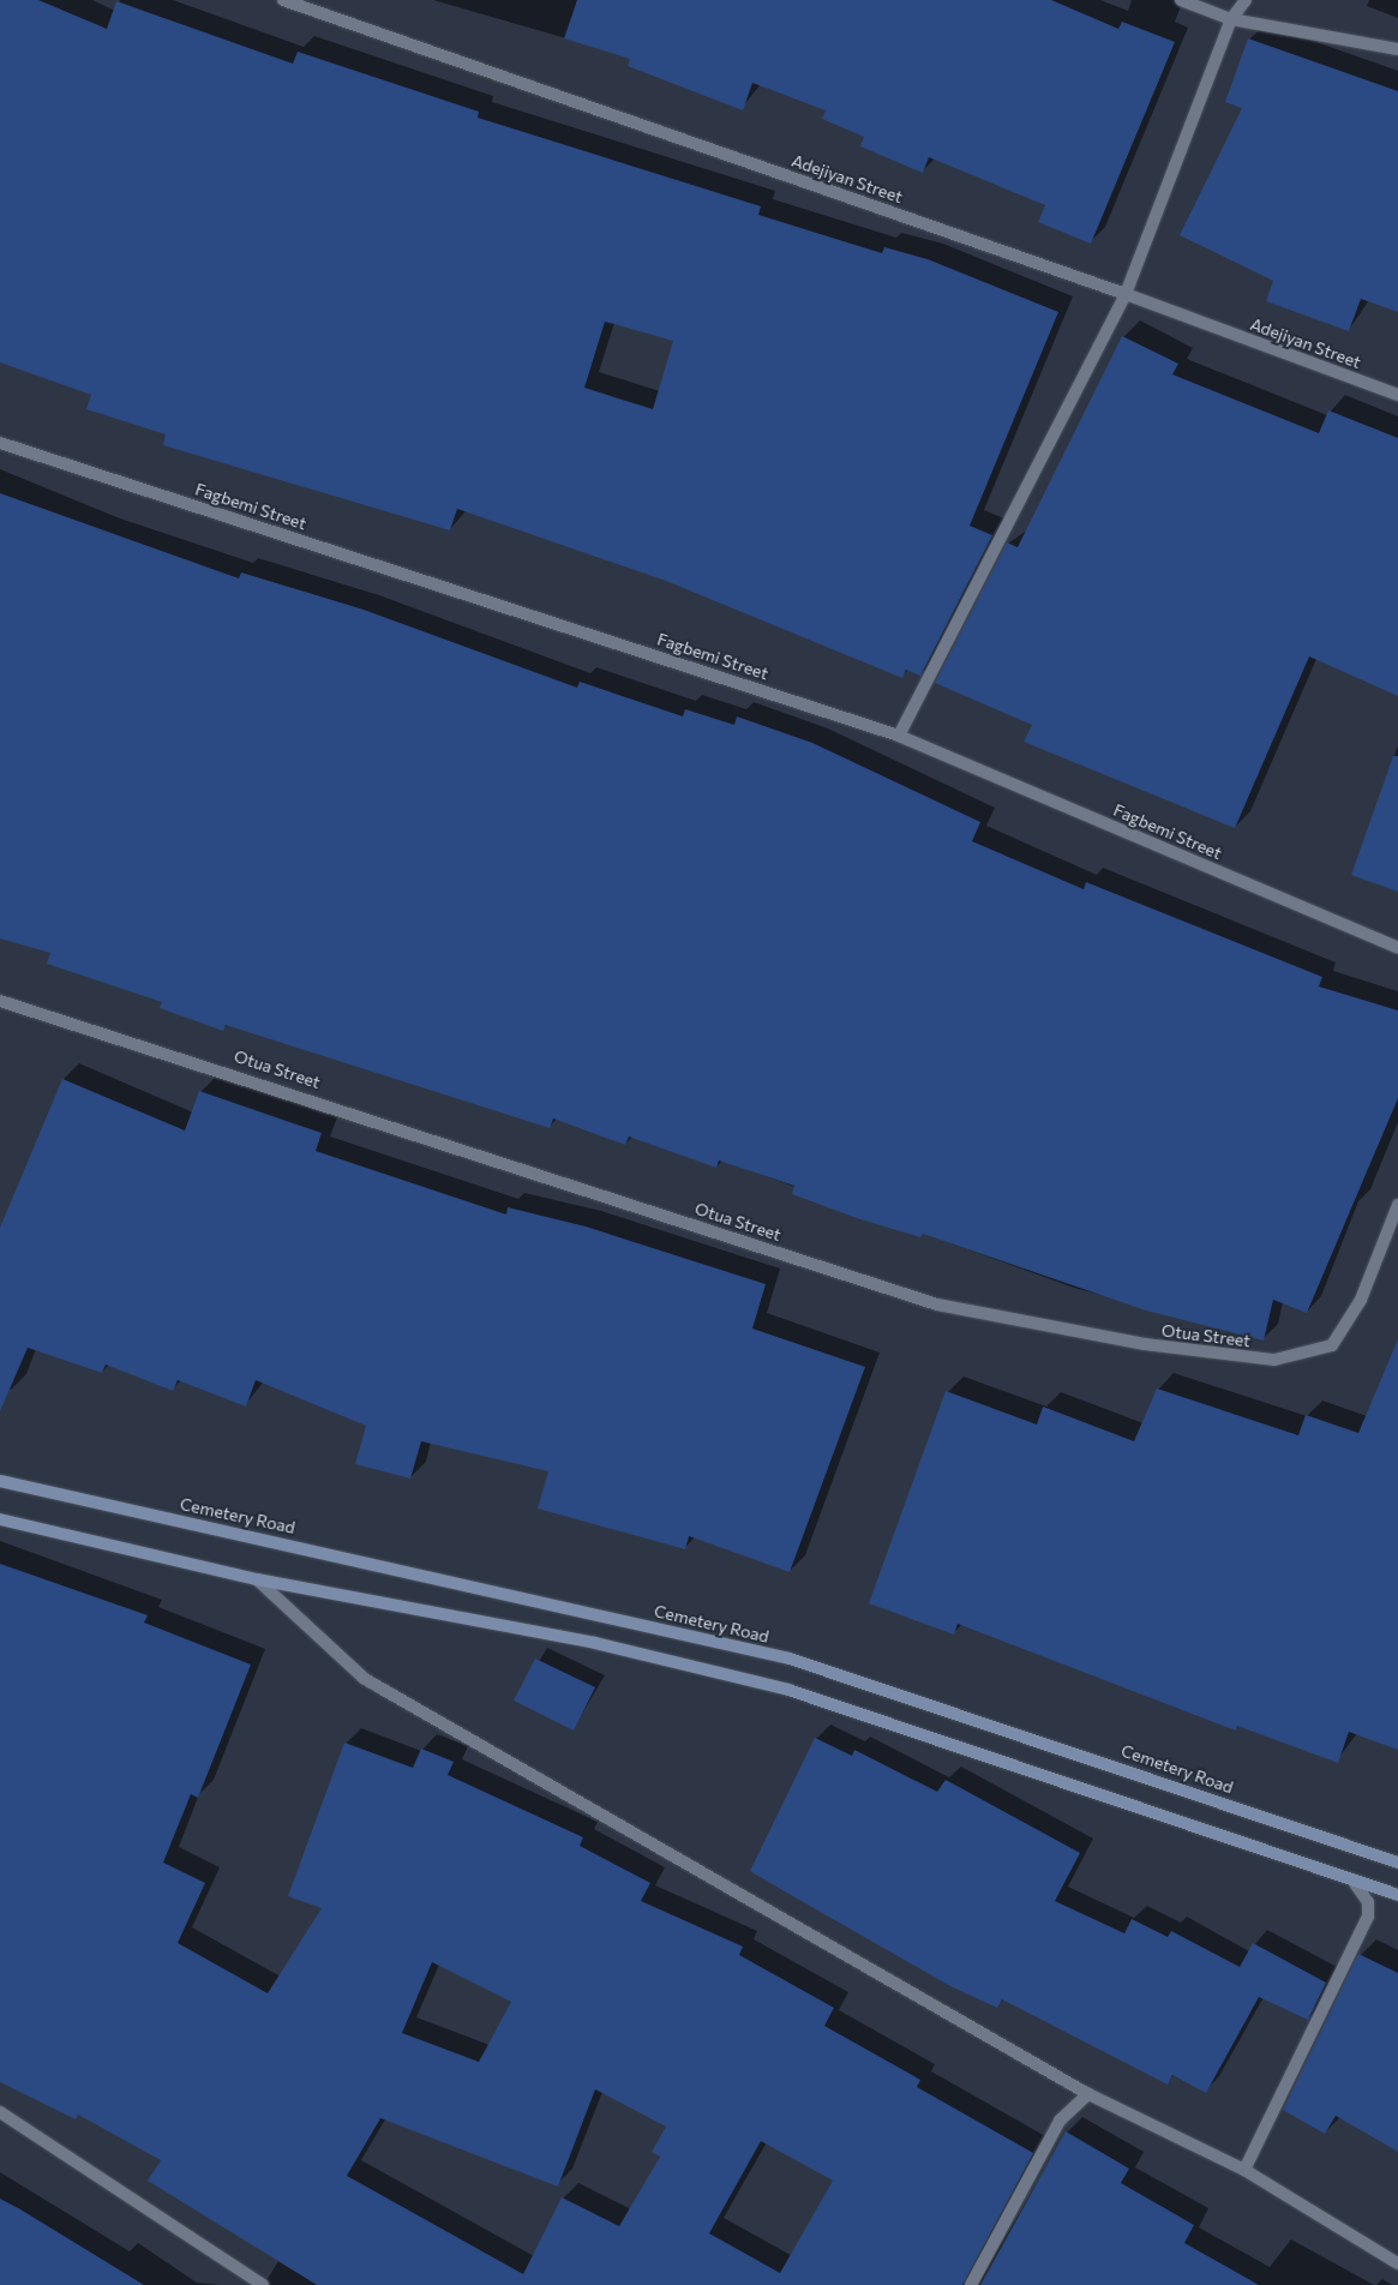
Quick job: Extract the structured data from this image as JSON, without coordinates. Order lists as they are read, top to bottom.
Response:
{
  "streets": {
    "main road": ["Cemetery Road"],
    "street": ["Adejiyan Street", "Fagbemi Street", "Otua Street"]
  }
}
